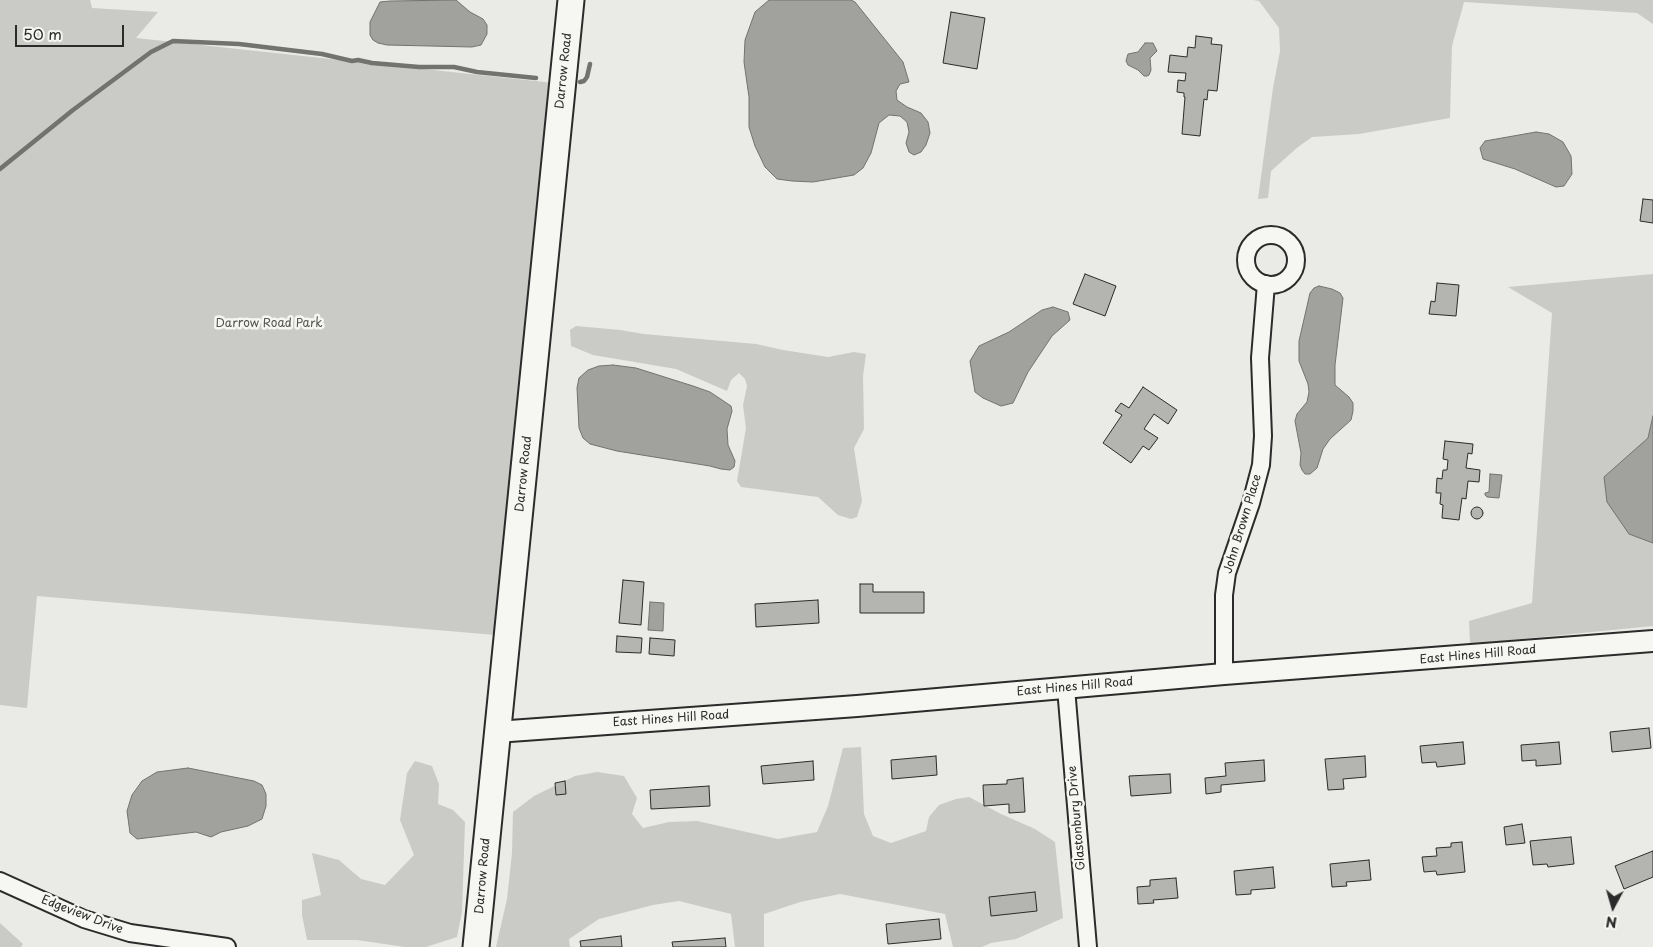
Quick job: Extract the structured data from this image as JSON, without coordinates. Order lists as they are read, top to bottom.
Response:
{
  "streets": {
    "main road": ["Darrow Road"],
    "street": [
      "John Brown Place",
      "East Hines Hill Road",
      "Glastonbury Drive",
      "Edgeview Drive"
    ]
  },
  "crossings": [
    ["Darrow Road", "East Hines Hill Road"],
    ["John Brown Place", "East Hines Hill Road"],
    ["East Hines Hill Road", "Glastonbury Drive"]
  ],
  "parks": ["Darrow Road Park"],
  "scale_bar": "50 m",
  "north": "bottom"
}
